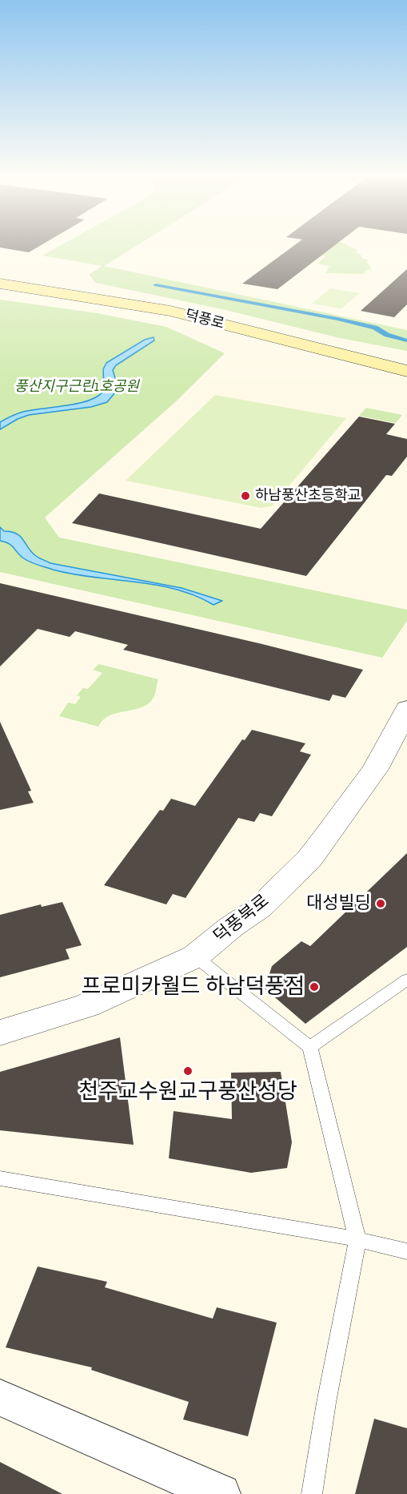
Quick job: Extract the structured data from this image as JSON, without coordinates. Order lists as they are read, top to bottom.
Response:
{
  "streets": {
    "main road": ["덕풍로"],
    "street": ["덕풍북로"]
  },
  "parks": ["풍산지구근린1호공원"],
  "places": [
    "하남풍산초등학교",
    "대성빌딩",
    "프로미카월드 하남덕풍점",
    "천주교수원교구풍산성당"
  ]
}
